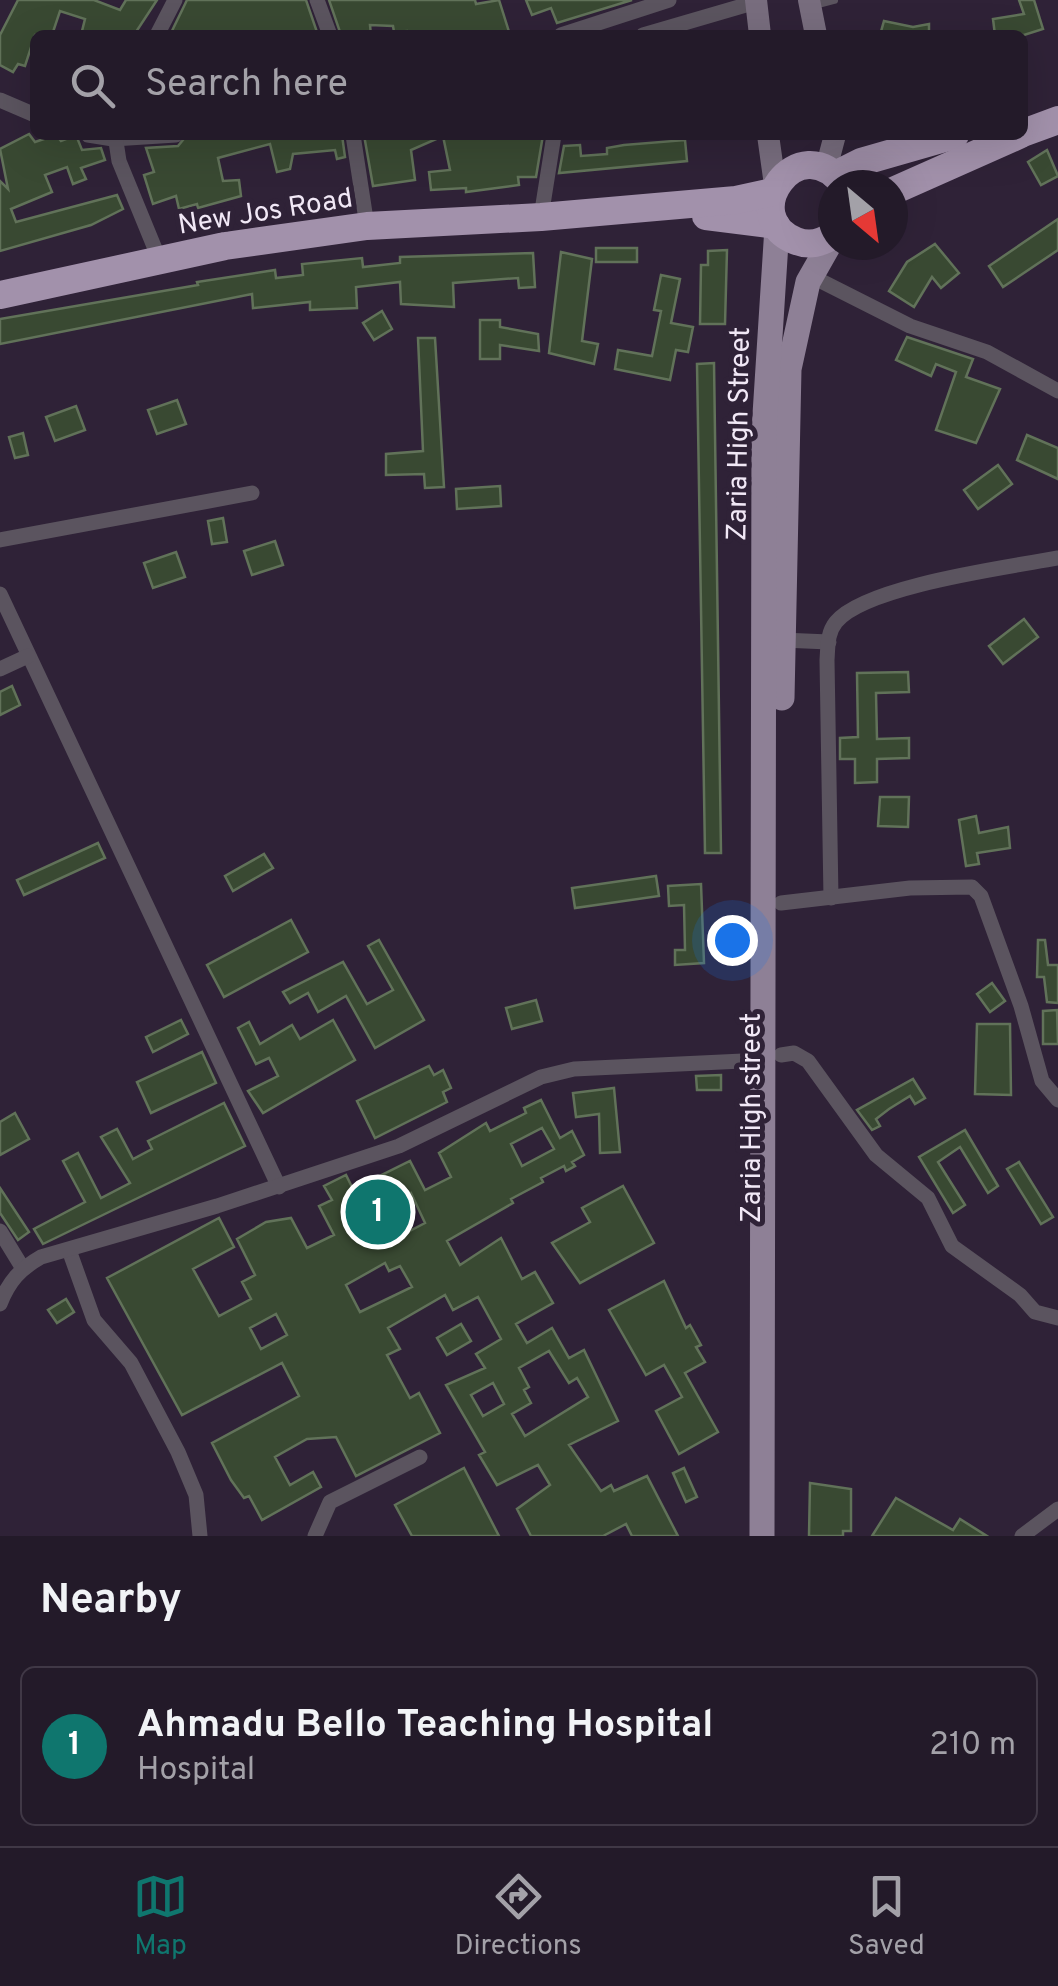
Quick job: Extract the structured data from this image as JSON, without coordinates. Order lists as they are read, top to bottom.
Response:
{
  "streets": {
    "highway": ["New Jos Road"],
    "main road": ["Zaria High Street", "Zaria High street"]
  },
  "crossings": [
    ["New Jos Road", "Zaria High Street"],
    ["Zaria High Street", "Zaria High street"]
  ],
  "north": "bottom right",
  "page": {
    "search": "Search here",
    "pins": "1",
    "heading": "Nearby",
    "list": [
      {
        "mark": "1",
        "name": "Ahmadu Bello Teaching Hospital",
        "note": "Hospital",
        "value": "210 m"
      }
    ],
    "nav": ["Map", "Directions", "Saved"]
  }
}
